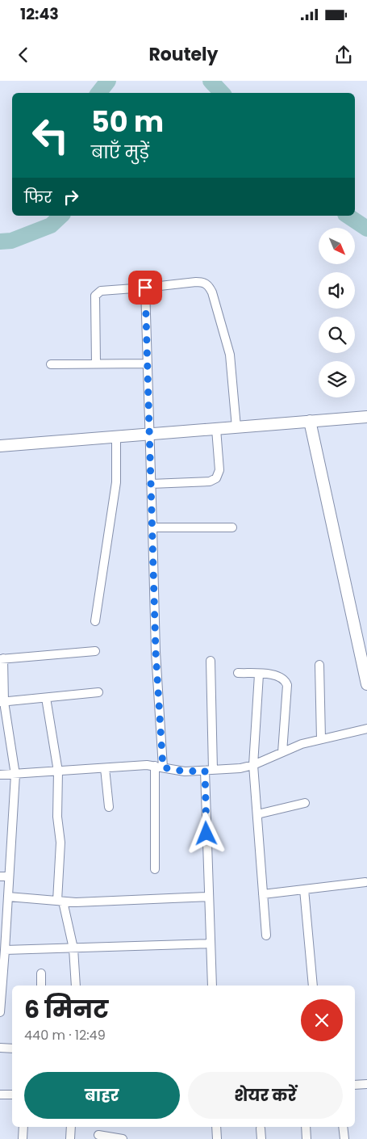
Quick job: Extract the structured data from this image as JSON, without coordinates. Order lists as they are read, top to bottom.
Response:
{
  "north": "bottom right",
  "page": {
    "status": "12:43",
    "header": "Routely",
    "turn": ["50 m", "बाएँ मुड़ें"],
    "then": "फिर",
    "heading": ["6 मिनट", "440 m · 12:49"],
    "buttons": ["बाहर", "शेयर करें"]
  }
}
